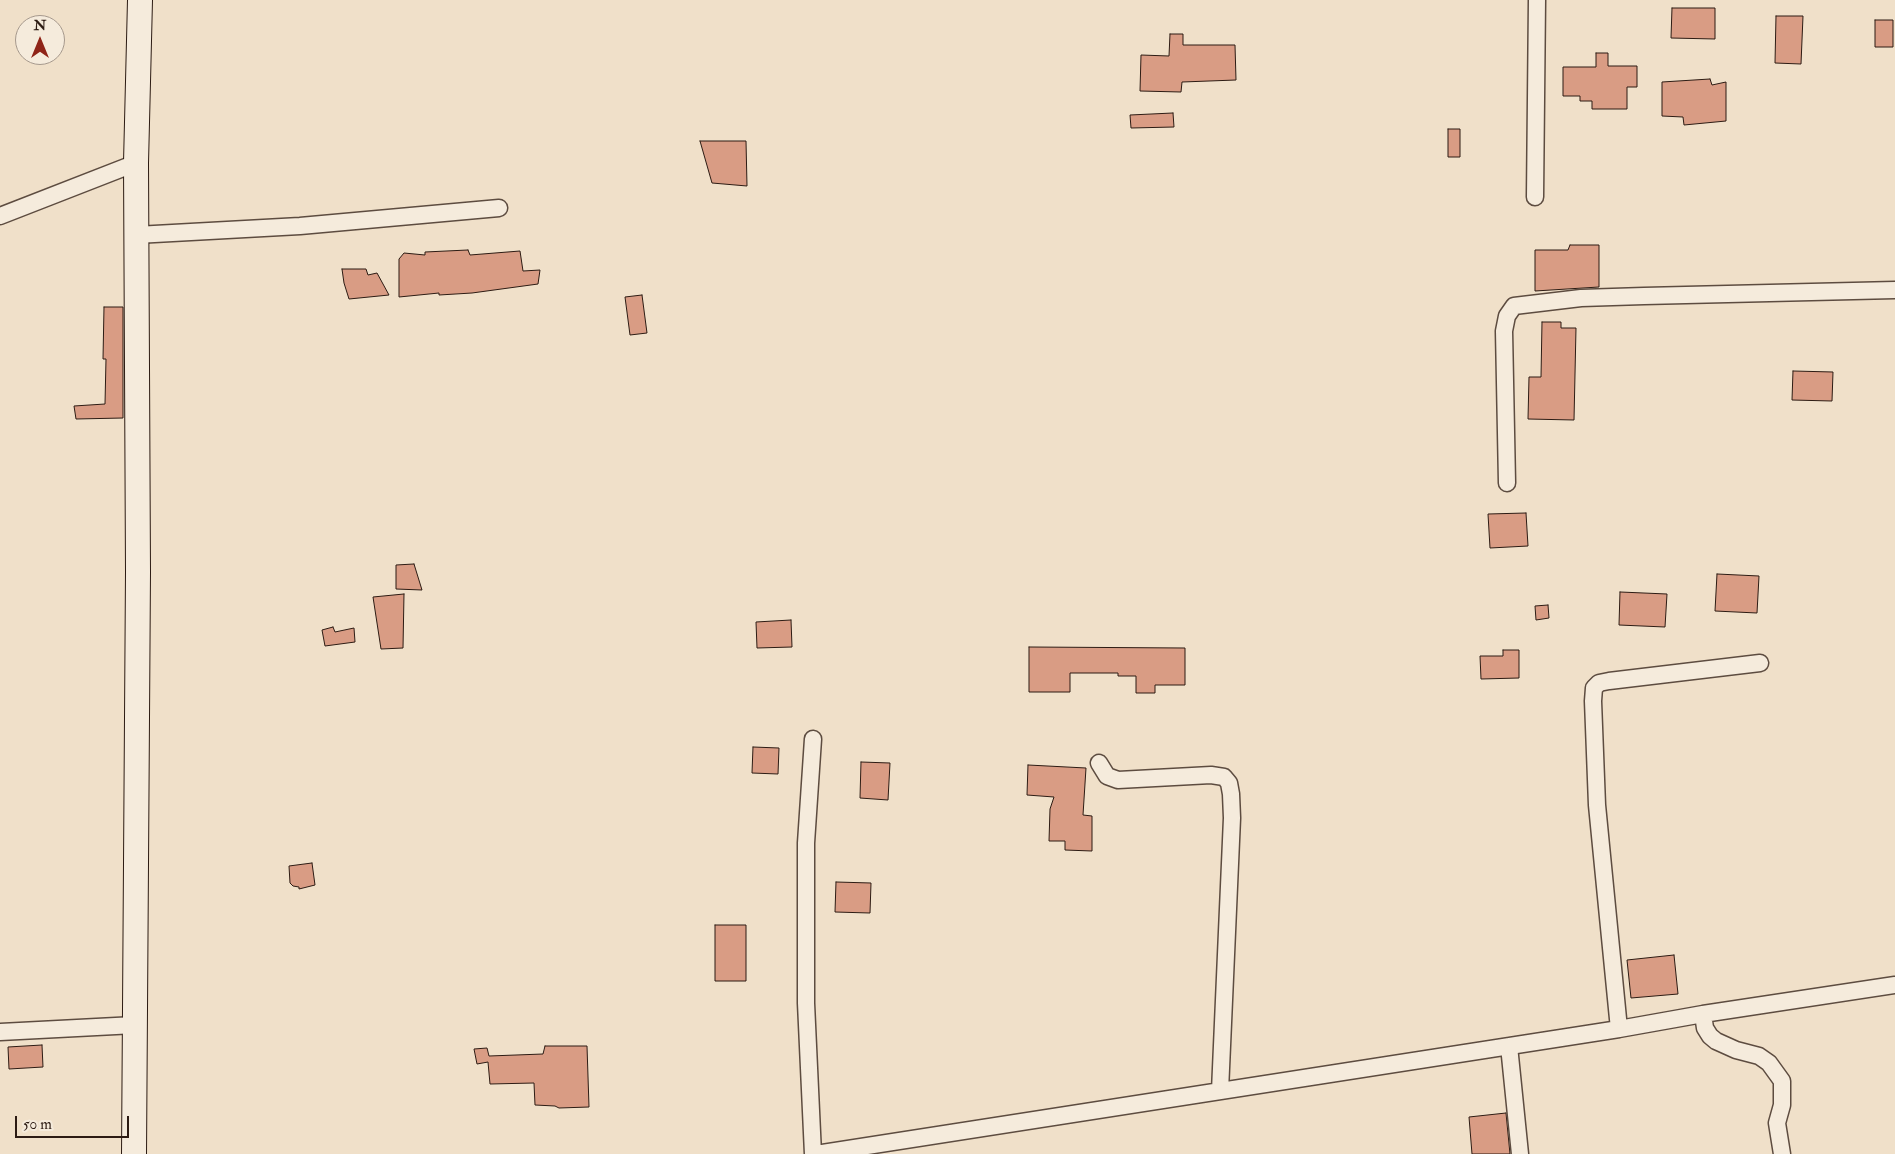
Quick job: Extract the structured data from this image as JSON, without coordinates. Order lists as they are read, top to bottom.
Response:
{
  "scale_bar": "50 m",
  "north": "top"
}
